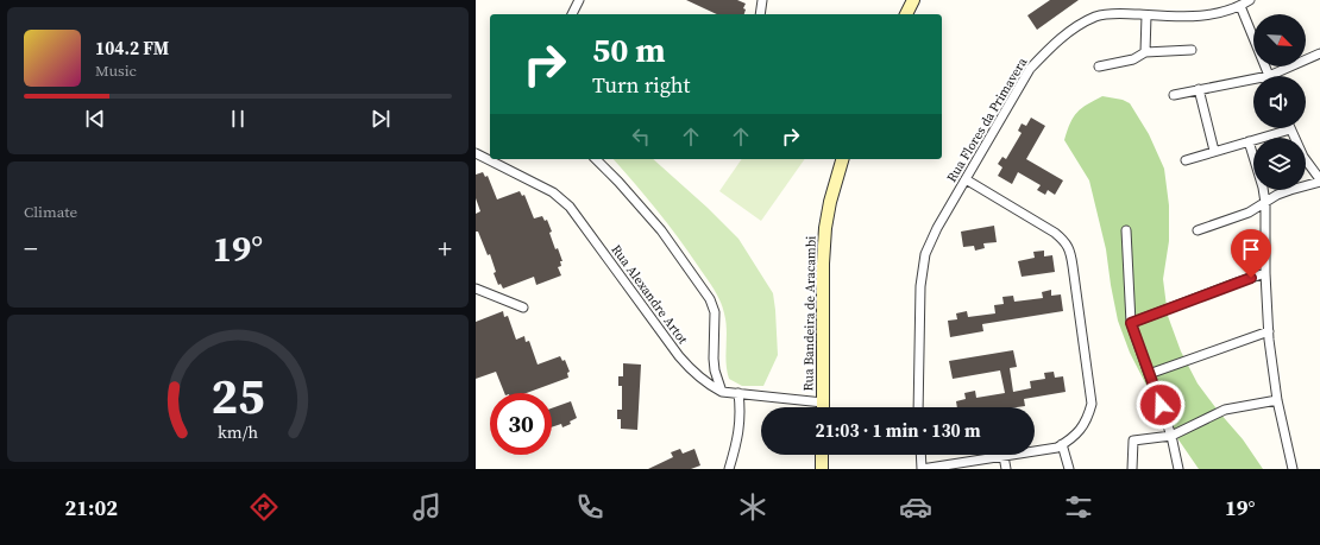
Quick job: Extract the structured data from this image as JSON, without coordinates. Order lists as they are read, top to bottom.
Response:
{
  "streets": {
    "main road": ["Rua Bandeira de Aracambi"],
    "street": ["Rua Flores da Primavera", "Rua Alexandre Artot"]
  },
  "crossings": [
    ["Rua Alexandre Artot", "Rua Bandeira de Aracambi"]
  ],
  "north": "bottom right",
  "page": {
    "turn": ["50 m", "Turn right"],
    "song": ["104.2 FM", "Music"],
    "tile": "Climate",
    "heat": ["−", "19°", "+"],
    "limit": "30",
    "trip": "21:03 · 1 min · 130 m",
    "tabs": ["21:02", "19°"],
    "gauge": ["25", "km/h"]
  }
}
